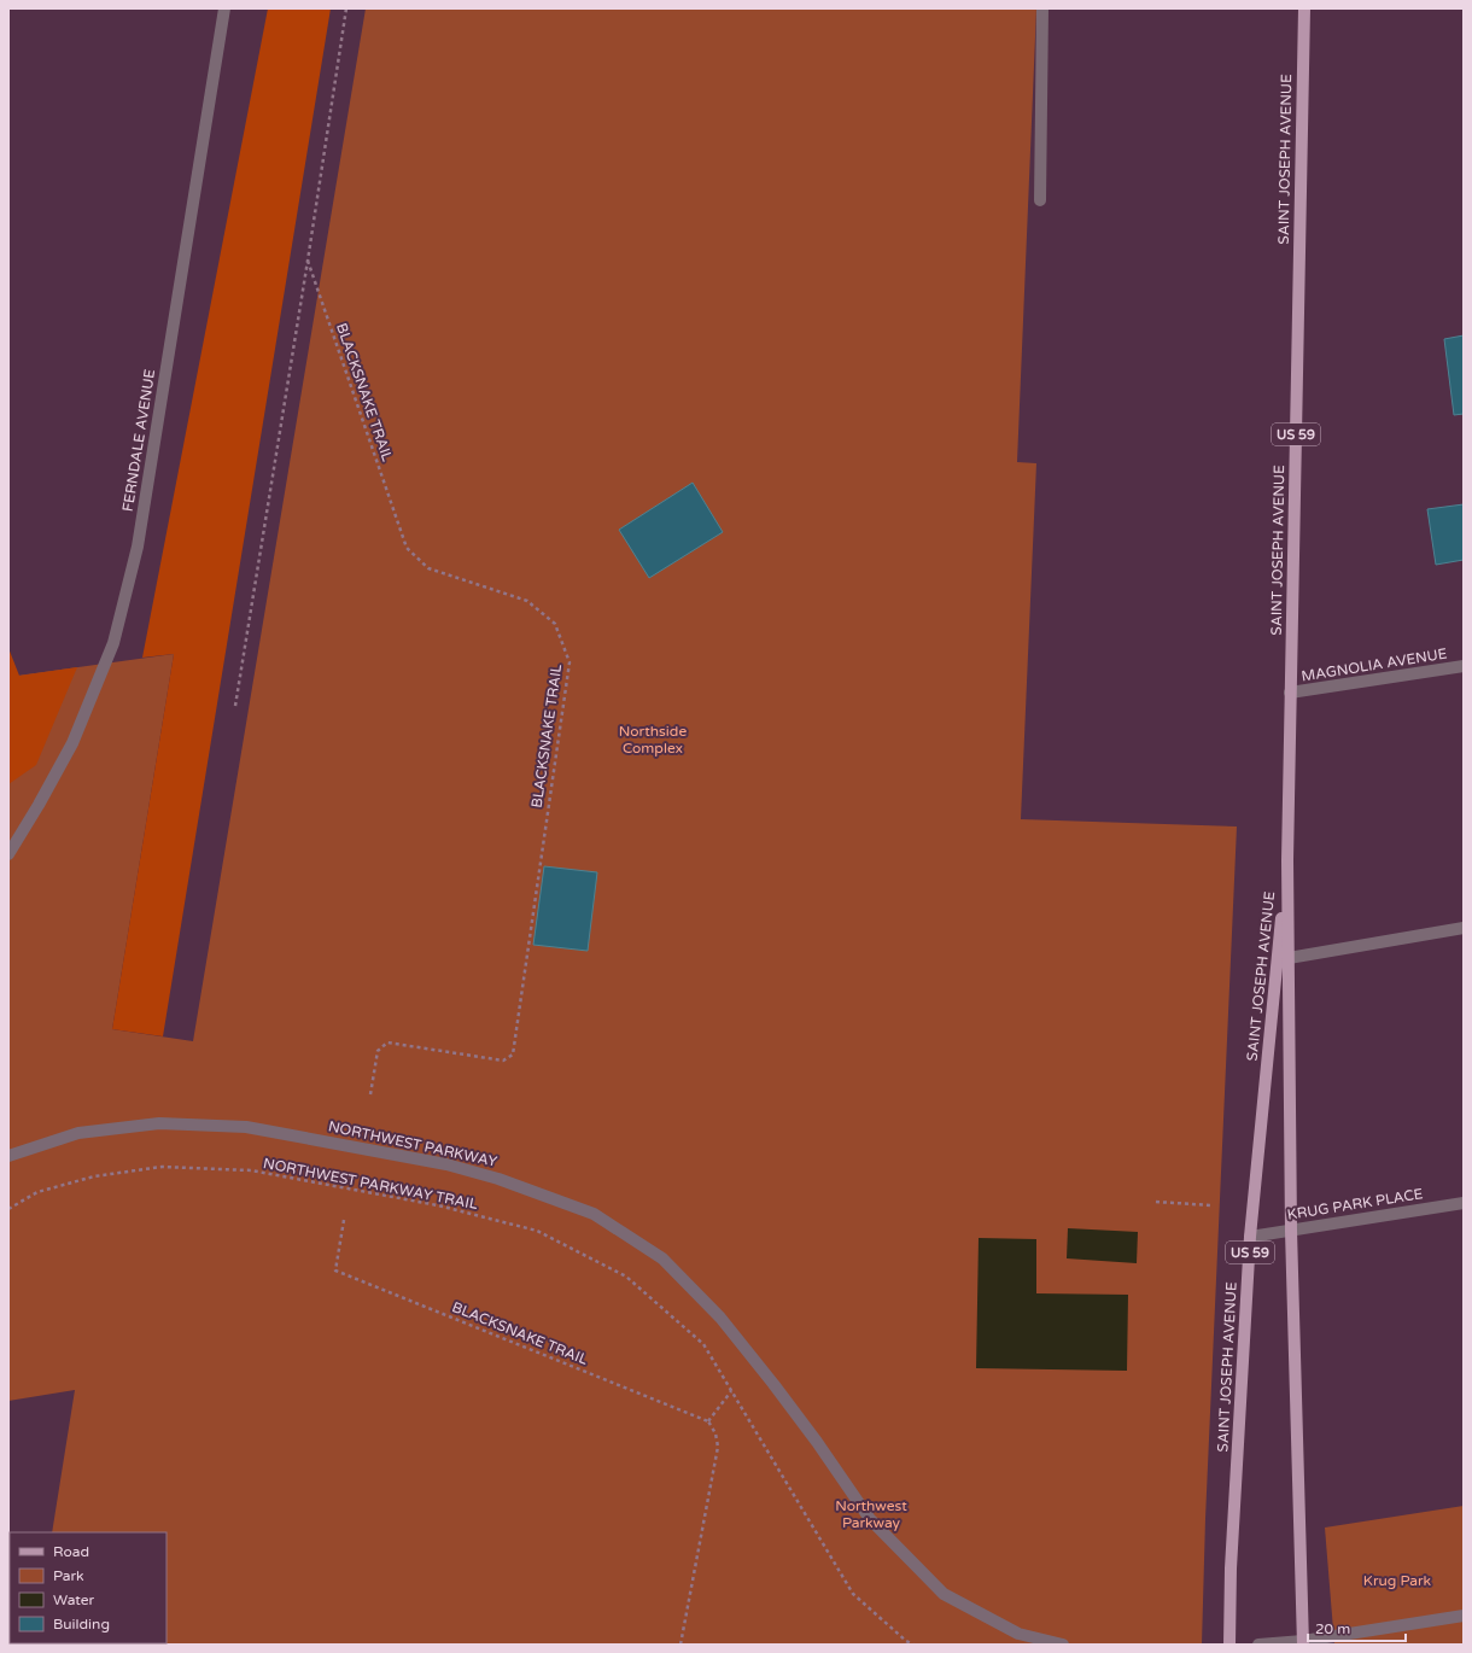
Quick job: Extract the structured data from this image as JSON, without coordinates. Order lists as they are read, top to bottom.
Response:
{
  "streets": {
    "main road": ["SAINT JOSEPH AVENUE", "US 59"],
    "street": [
      "FERNDALE AVENUE",
      "MAGNOLIA AVENUE",
      "NORTHWEST PARKWAY",
      "KRUG PARK PLACE"
    ],
    "path": ["BLACKSNAKE TRAIL", "NORTHWEST PARKWAY TRAIL"]
  },
  "crossings": [
    ["SAINT JOSEPH AVENUE", "MAGNOLIA AVENUE"],
    ["SAINT JOSEPH AVENUE", "KRUG PARK PLACE"]
  ],
  "parks": ["Northside Complex", "Northwest Parkway", "Krug Park"],
  "legend": [
    "Road",
    "Park",
    "Water",
    "Building"
  ],
  "scale_bar": "20 m"
}
